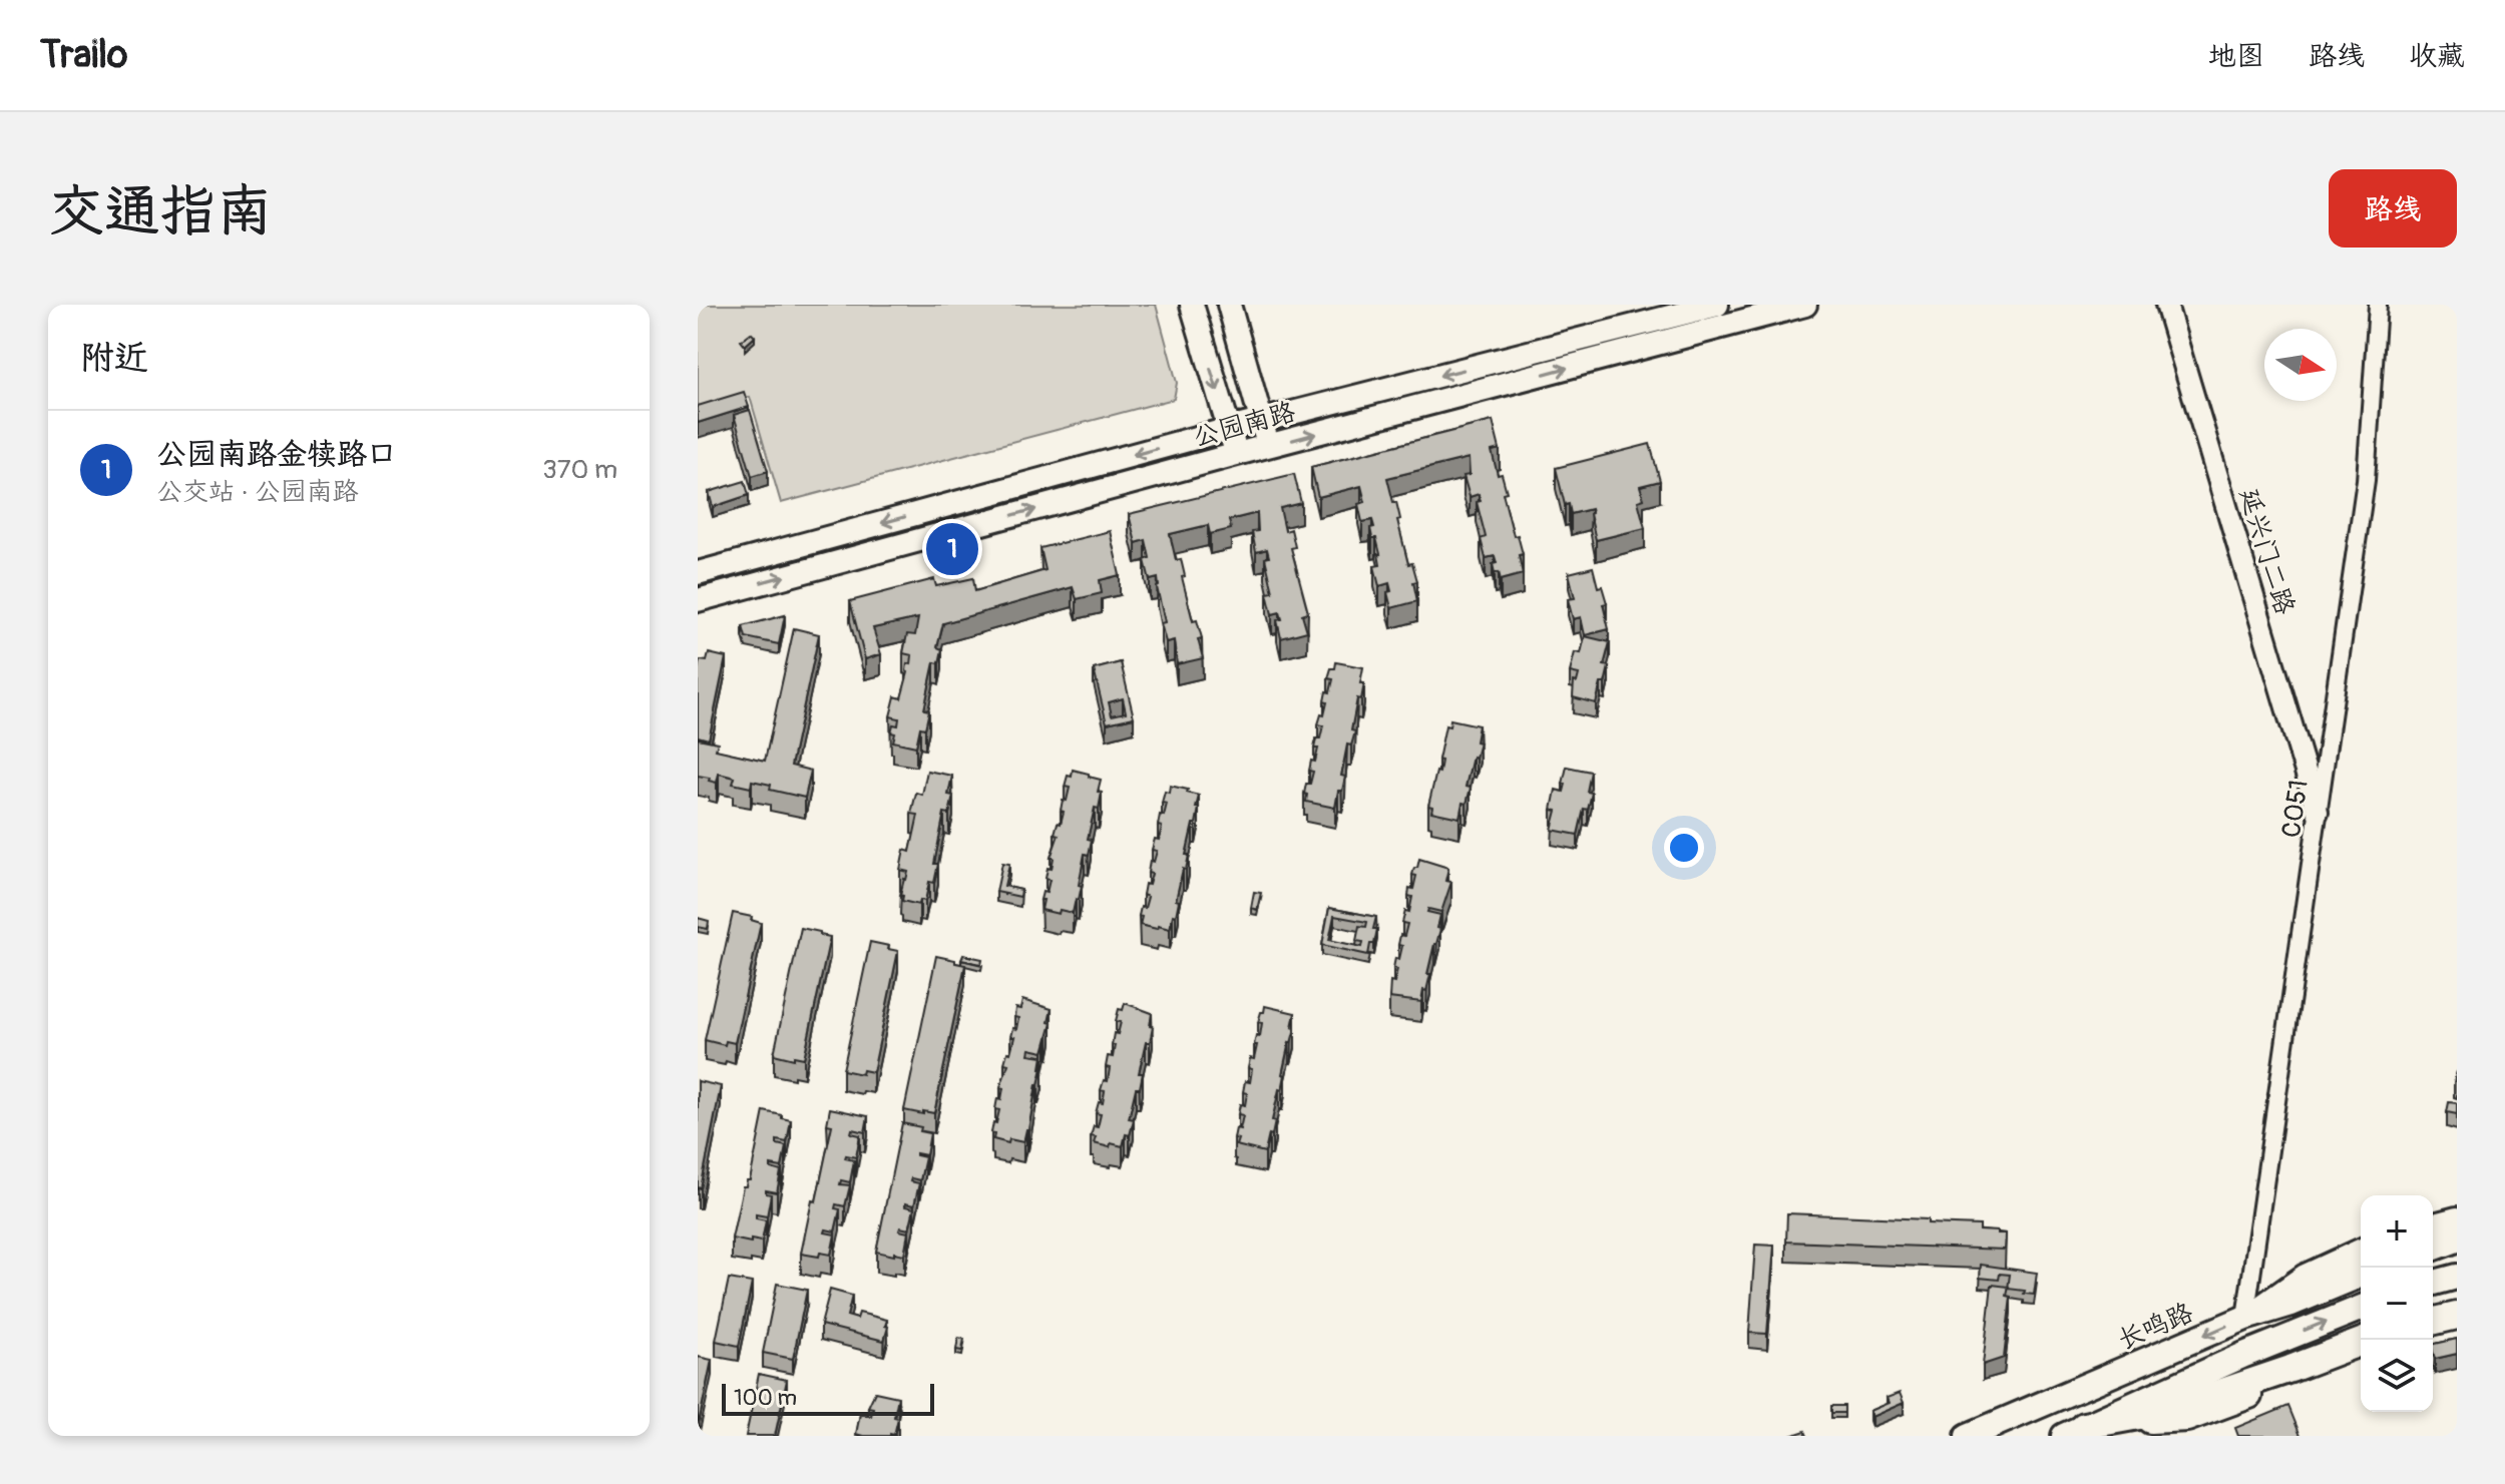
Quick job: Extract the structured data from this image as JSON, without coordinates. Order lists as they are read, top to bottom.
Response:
{
  "streets": {
    "main road": ["公园南路", "长鸣路"],
    "street": ["延兴门二路", "C051"]
  },
  "crossings": [
    ["延兴门二路", "C051"],
    ["C051", "长鸣路"]
  ],
  "scale_bar": "100 m",
  "north": "right",
  "page": {
    "header": "Trailo",
    "nav": ["地图", "路线", "收藏"],
    "buttons": "路线",
    "title": "交通指南",
    "heading": "附近",
    "list": [
      {
        "mark": "1",
        "name": "公园南路金犊路口",
        "note": "公交站 · 公园南路",
        "value": "370 m"
      }
    ],
    "pins": "1",
    "map_buttons": ["+", "−"],
    "scale": "100 m"
  }
}
